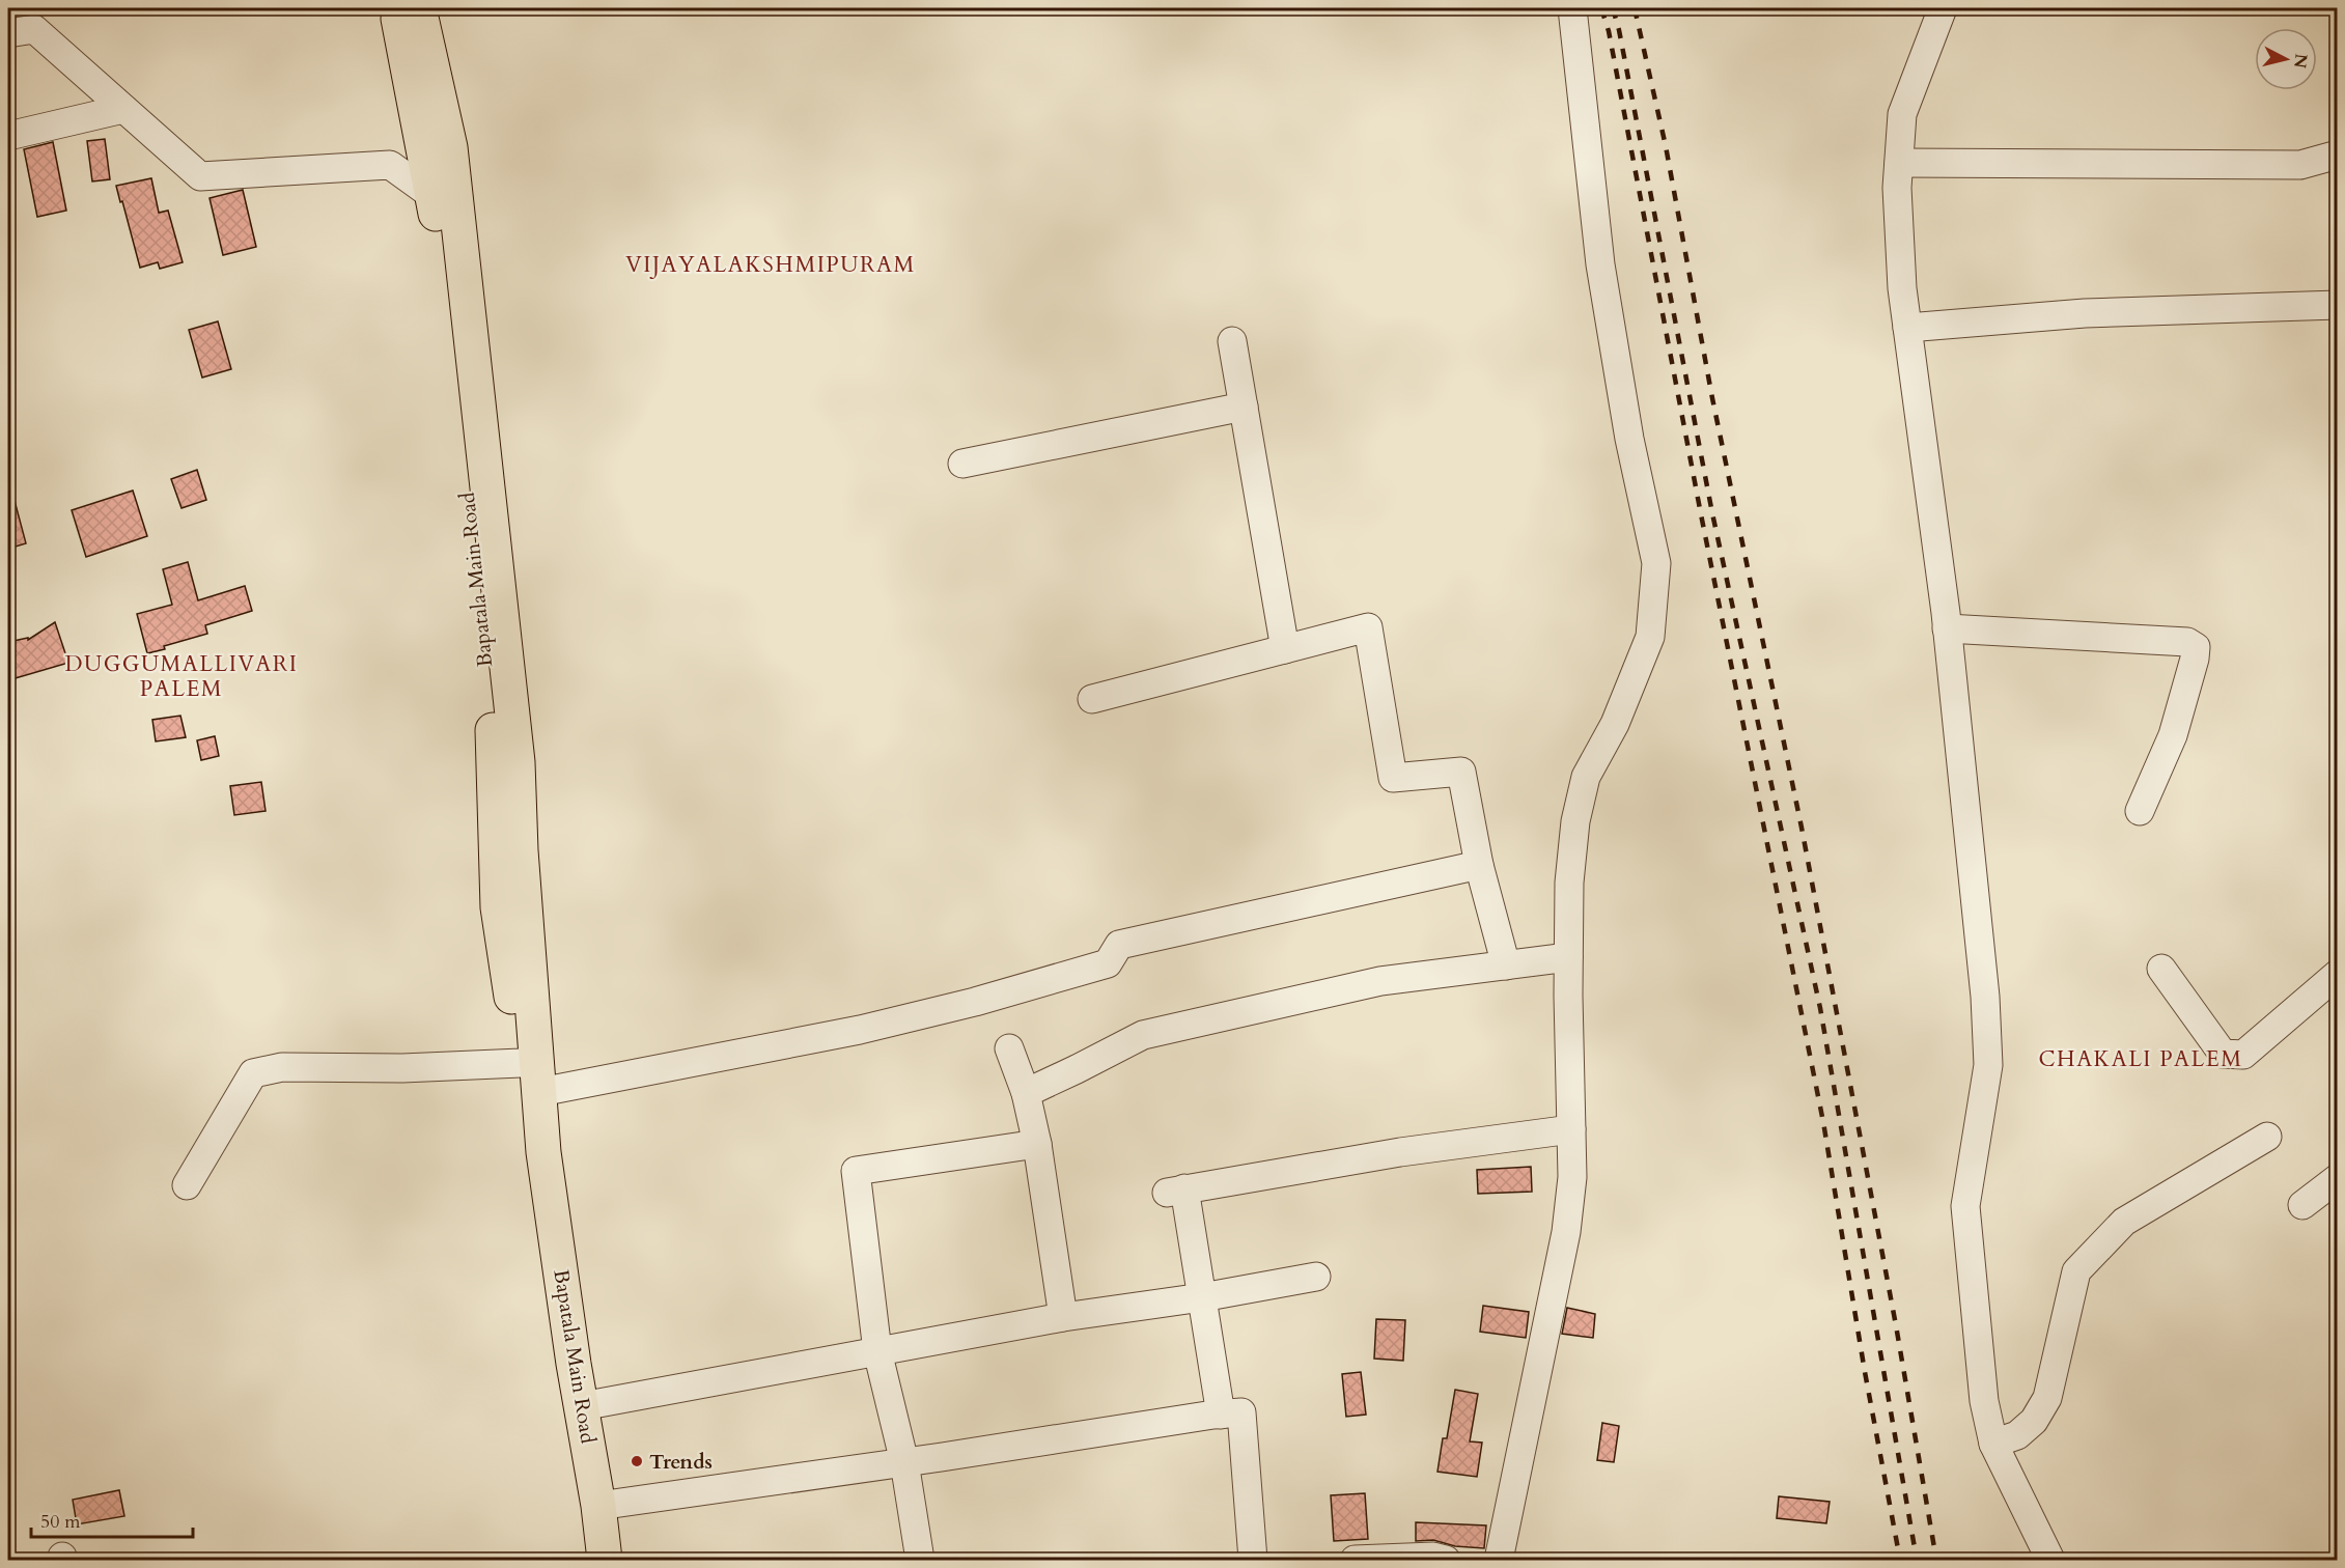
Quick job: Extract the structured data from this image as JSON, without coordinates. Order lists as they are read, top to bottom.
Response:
{
  "streets": {
    "main road": ["Bapatala Main Road"]
  },
  "districts": ["VIJAYALAKSHMIPURAM", "DUGGUMALLIVARI PALEM", "CHAKALI PALEM"],
  "places": ["Trends"],
  "scale_bar": "50 m",
  "north": "right"
}
